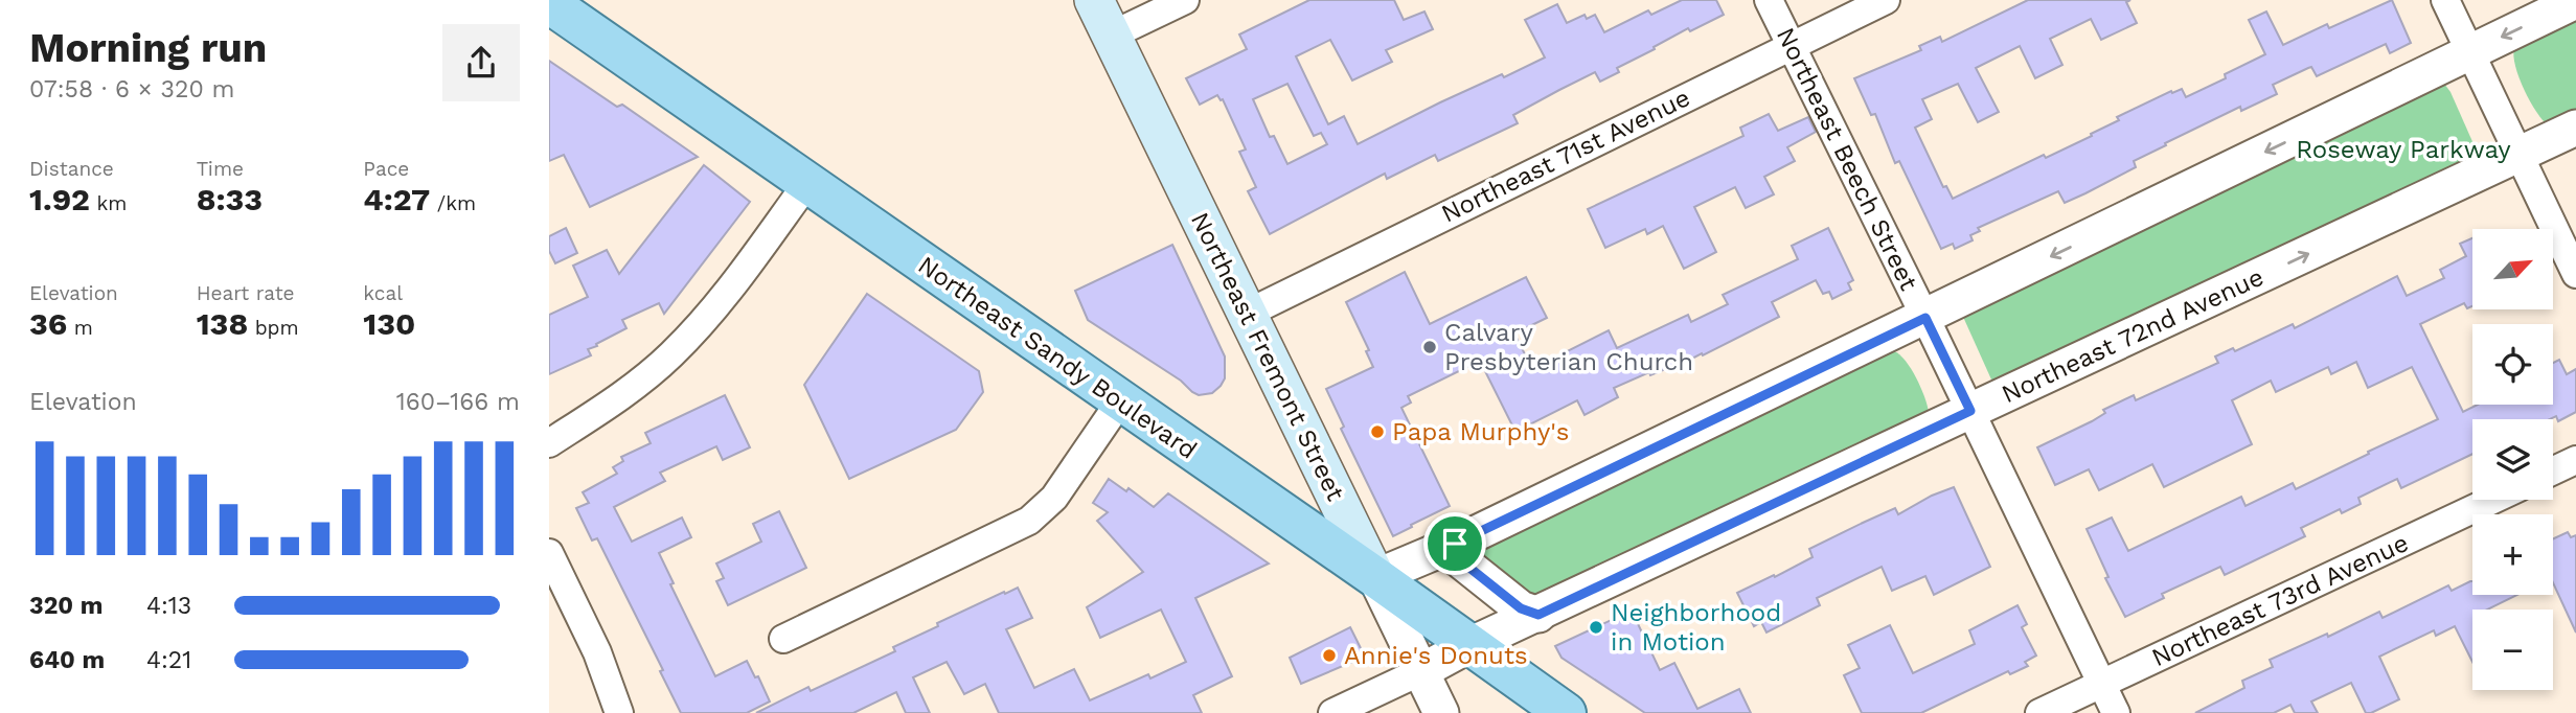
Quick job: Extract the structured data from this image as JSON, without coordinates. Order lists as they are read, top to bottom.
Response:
{
  "streets": {
    "main road": ["Northeast Fremont Street", "Northeast Sandy Boulevard"],
    "street": [
      "Northeast 71st Avenue",
      "Northeast Beech Street",
      "Northeast 72nd Avenue",
      "Northeast 73rd Avenue"
    ]
  },
  "crossings": [
    ["Northeast 71st Avenue", "Northeast Beech Street"],
    ["Northeast 71st Avenue", "Northeast Fremont Street"],
    ["Northeast Beech Street", "Northeast 72nd Avenue"],
    ["Northeast Beech Street", "Northeast 73rd Avenue"],
    ["Northeast 72nd Avenue", "Northeast Fremont Street"],
    ["Northeast 72nd Avenue", "Northeast Sandy Boulevard"],
    ["Northeast Fremont Street", "Northeast Sandy Boulevard"]
  ],
  "parks": ["Roseway Parkway"],
  "places": [
    "Calvary Presbyterian Church",
    "Papa Murphy's",
    "Neighborhood in Motion",
    "Annie's Donuts"
  ],
  "north": "top right",
  "page": {
    "heading": ["Morning run", "07:58 · 6 × 320 m"],
    "stats": [
      ["Distance", "1.92 km"],
      ["Time", "8:33"],
      ["Pace", "4:27 /km"],
      ["Elevation", "36 m"],
      ["Heart rate", "138 bpm"],
      ["kcal", "130"]
    ],
    "map_buttons": ["+", "−"],
    "chart": ["Elevation", "160–166 m"],
    "list": [
      {
        "name": "320 m",
        "note": "4:13"
      },
      {
        "name": "640 m",
        "note": "4:21"
      }
    ]
  }
}
